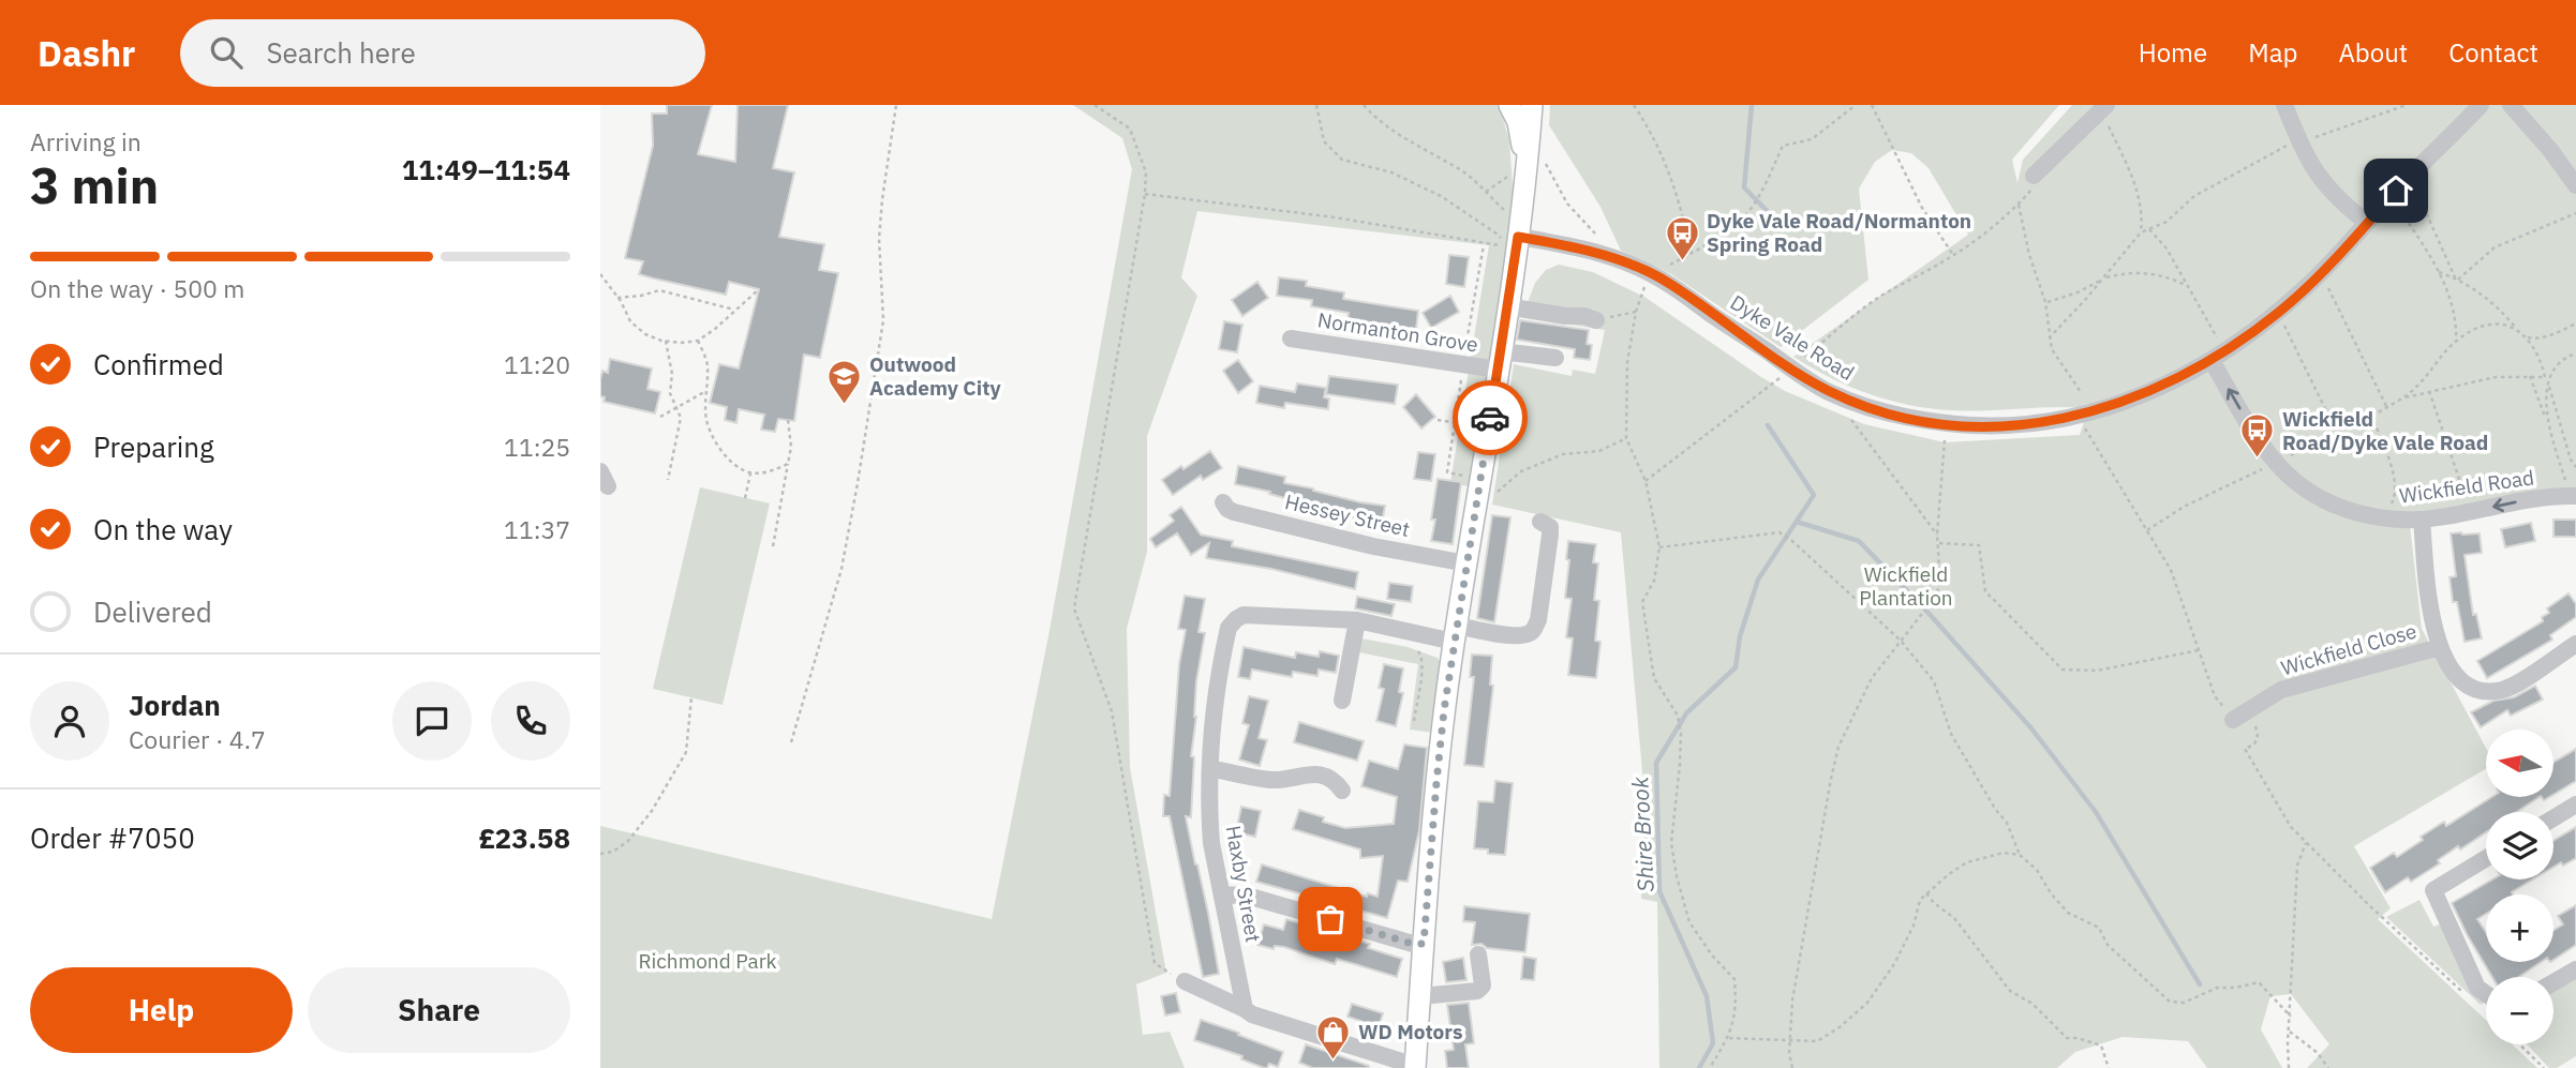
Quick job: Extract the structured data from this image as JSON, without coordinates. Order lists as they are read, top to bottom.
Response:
{
  "streets": {
    "street": [
      "Normanton Grove",
      "Dyke Vale Road",
      "Wickfield Road",
      "Hessey Street",
      "Wickfield Close",
      "Haxby Street"
    ]
  },
  "crossings": [
    ["Dyke Vale Road", "Wickfield Road"]
  ],
  "one_way": ["Wickfield Road"],
  "water": ["Shire Brook"],
  "parks": ["Wickfield Plantation", "Richmond Park"],
  "places": {
    "bus stop": ["Dyke Vale Road/Normanton Spring Road", "Wickfield Road/Dyke Vale Road"],
    "school or university": ["Outwood Academy City"],
    "shop": ["WD Motors"]
  },
  "north": "left",
  "page": {
    "header": "Dashr",
    "search": "Search here",
    "nav": [
      "Home",
      "Map",
      "About",
      "Contact"
    ],
    "heading": ["3 min", "Arriving in", "11:49–11:54"],
    "panel": [
      "Jordan",
      "Courier · 4.7",
      "Order #7050",
      "£23.58"
    ],
    "bar": "On the way · 500 m",
    "list": [
      ["Confirmed", "11:20"],
      ["Preparing", "11:25"],
      ["On the way", "11:37"],
      "Delivered"
    ],
    "map_buttons": ["+", "−"],
    "buttons": ["Help", "Share"]
  }
}
